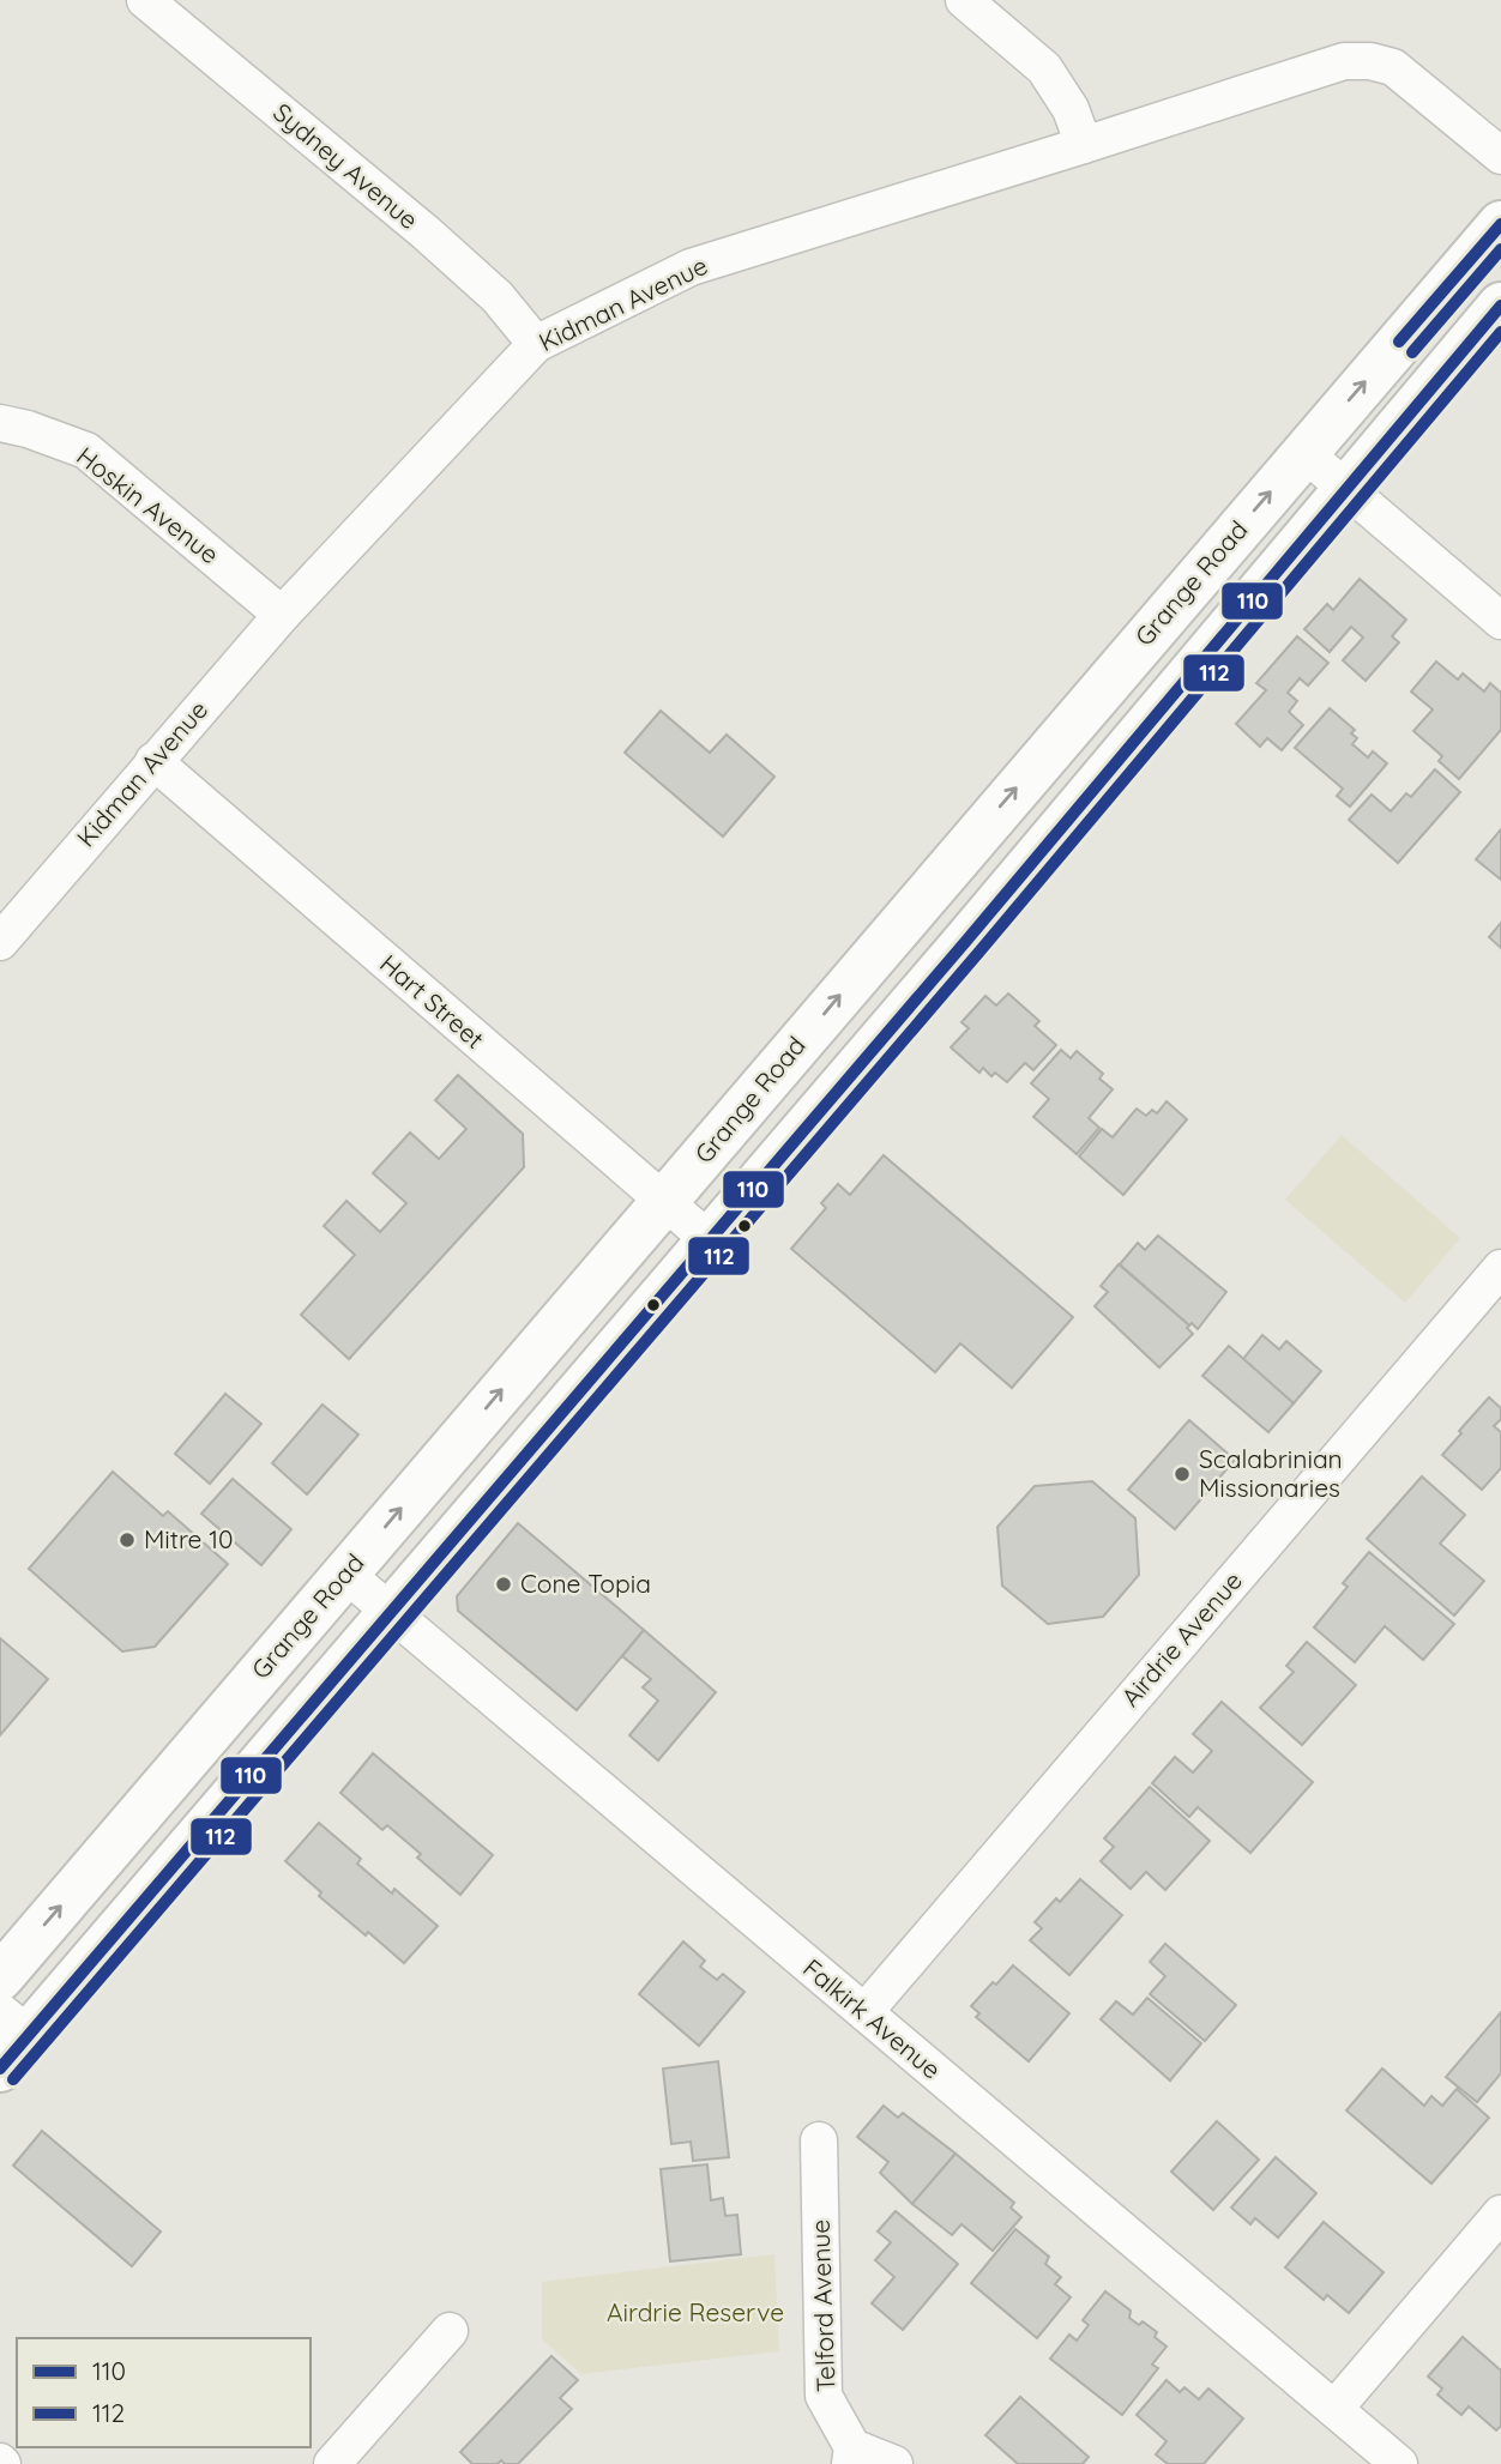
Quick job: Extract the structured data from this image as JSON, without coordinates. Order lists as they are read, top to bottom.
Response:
{
  "streets": {
    "main road": ["Grange Road"],
    "street": [
      "Sydney Avenue",
      "Kidman Avenue",
      "Hoskin Avenue",
      "Hart Street",
      "Airdrie Avenue",
      "Falkirk Avenue",
      "Telford Avenue"
    ]
  },
  "crossings": [
    ["Sydney Avenue", "Kidman Avenue"],
    ["Kidman Avenue", "Hoskin Avenue"],
    ["Kidman Avenue", "Hart Street"],
    ["Grange Road", "Hart Street"],
    ["Grange Road", "Falkirk Avenue"],
    ["Airdrie Avenue", "Falkirk Avenue"]
  ],
  "parks": ["Airdrie Reserve"],
  "places": ["Scalabrinian Missionaries", "Mitre 10", "Cone Topia"],
  "lines": ["transit line 110", "transit line 112"],
  "legend": ["110", "112"]
}
